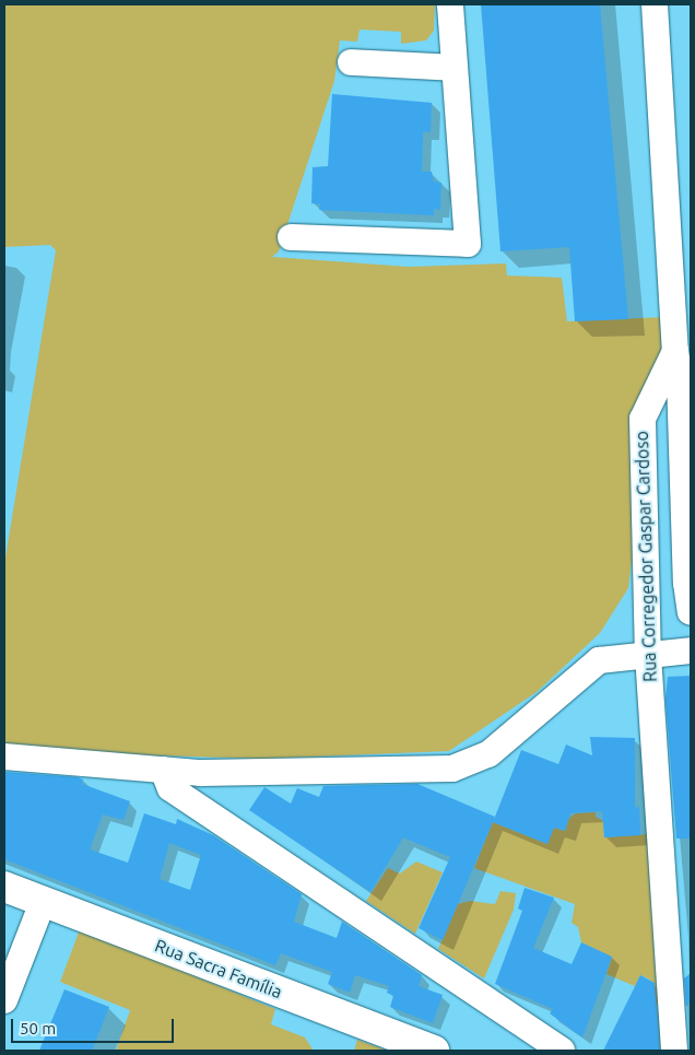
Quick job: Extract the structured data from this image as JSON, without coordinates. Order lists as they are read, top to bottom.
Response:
{
  "streets": {
    "street": ["Rua Corregedor Gaspar Cardoso", "Rua Sacra Família"]
  },
  "scale_bar": "50 m"
}
